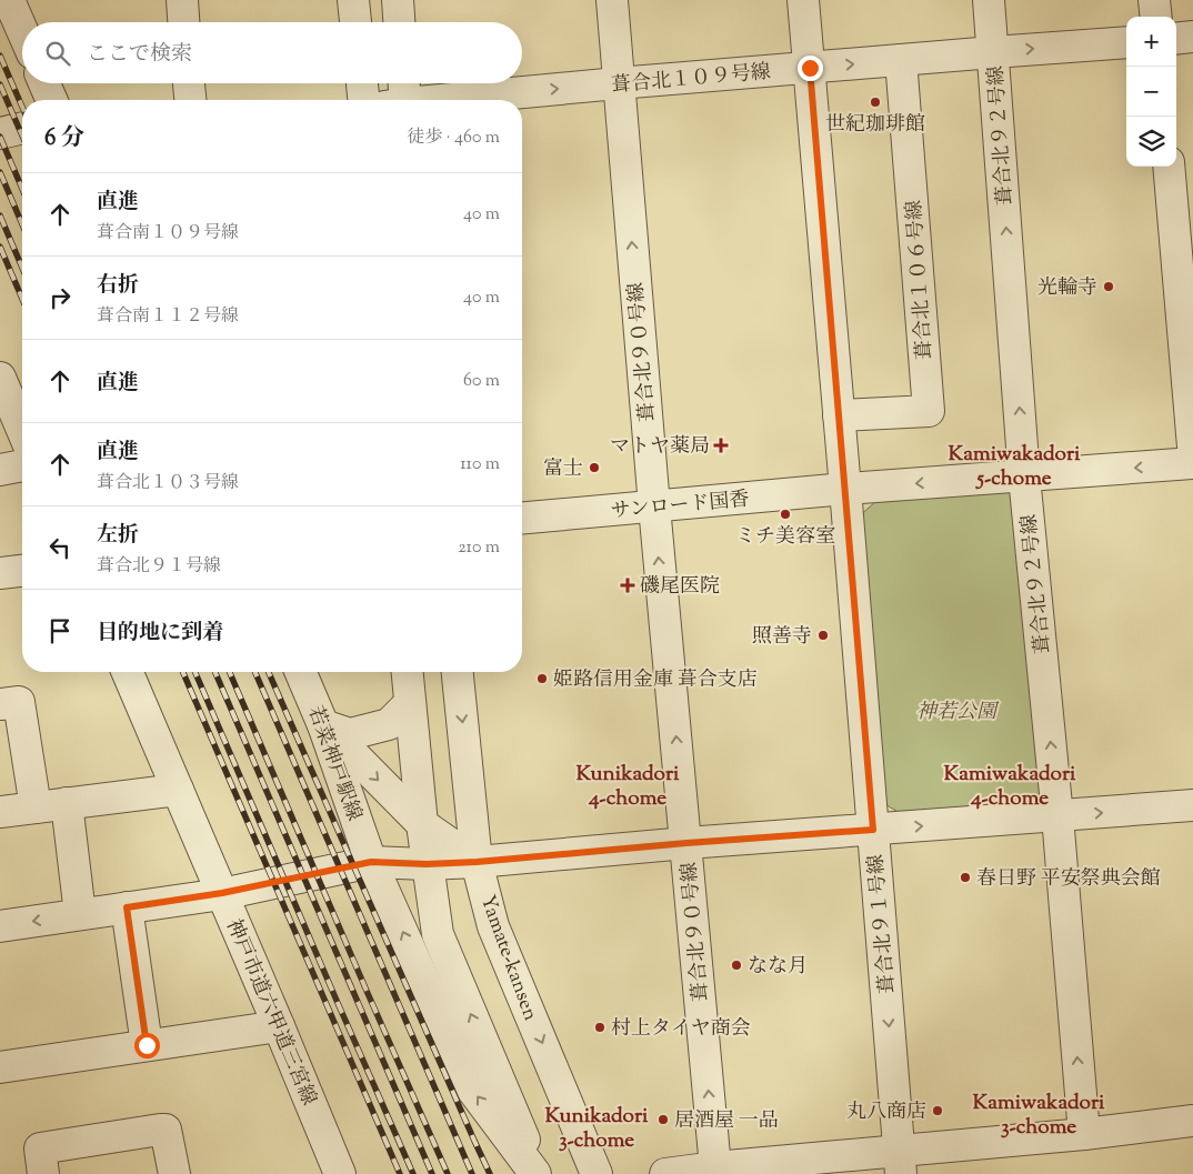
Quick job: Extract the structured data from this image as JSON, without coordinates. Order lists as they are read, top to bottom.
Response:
{
  "streets": {
    "street": [
      "葺合北１０９号線",
      "葺合北９２号線",
      "葺合北１０６号線",
      "葺合北９０号線",
      "サンロード国香",
      "若菜神戸駅線",
      "葺合北９１号線",
      "Yamate-kansen",
      "神戸市道六甲道三宮線"
    ]
  },
  "crossings": [
    ["葺合北１０９号線", "葺合北９２号線"],
    ["葺合北１０９号線", "葺合北１０６号線"],
    ["葺合北１０９号線", "葺合北９０号線"],
    ["葺合北１０９号線", "葺合北９１号線"],
    ["葺合北９２号線", "サンロード国香"],
    ["葺合北１０６号線", "葺合北９１号線"],
    ["葺合北９０号線", "サンロード国香"],
    ["サンロード国香", "葺合北９１号線"]
  ],
  "one_way": ["葺合北１０９号線", "葺合北９２号線", "サンロード国香"],
  "districts": [
    "Kamiwakadori 5-chome",
    "Kunikadori 4-chome",
    "Kamiwakadori 4-chome",
    "Kamiwakadori 3-chome",
    "Kunikadori 3-chome"
  ],
  "parks": ["神若公園"],
  "places": {
    "other": [
      "世紀珈琲館",
      "光輪寺",
      "富士",
      "ミチ美容室",
      "照善寺",
      "姫路信用金庫 葺合支店",
      "春日野 平安祭典会館",
      "なな月",
      "村上タイヤ商会",
      "丸八商店",
      "居酒屋 一品"
    ],
    "health": ["マトヤ薬局", "磯尾医院"]
  },
  "page": {
    "map_buttons": ["+", "−"],
    "search": "ここで検索",
    "heading": ["6 分", "徒歩 · 460 m"],
    "list": [
      ["直進", "葺合南１０９号線", "40 m"],
      ["右折", "葺合南１１２号線", "40 m"],
      ["直進", "60 m"],
      ["直進", "葺合北１０３号線", "110 m"],
      ["左折", "葺合北９１号線", "210 m"],
      "目的地に到着"
    ]
  }
}
